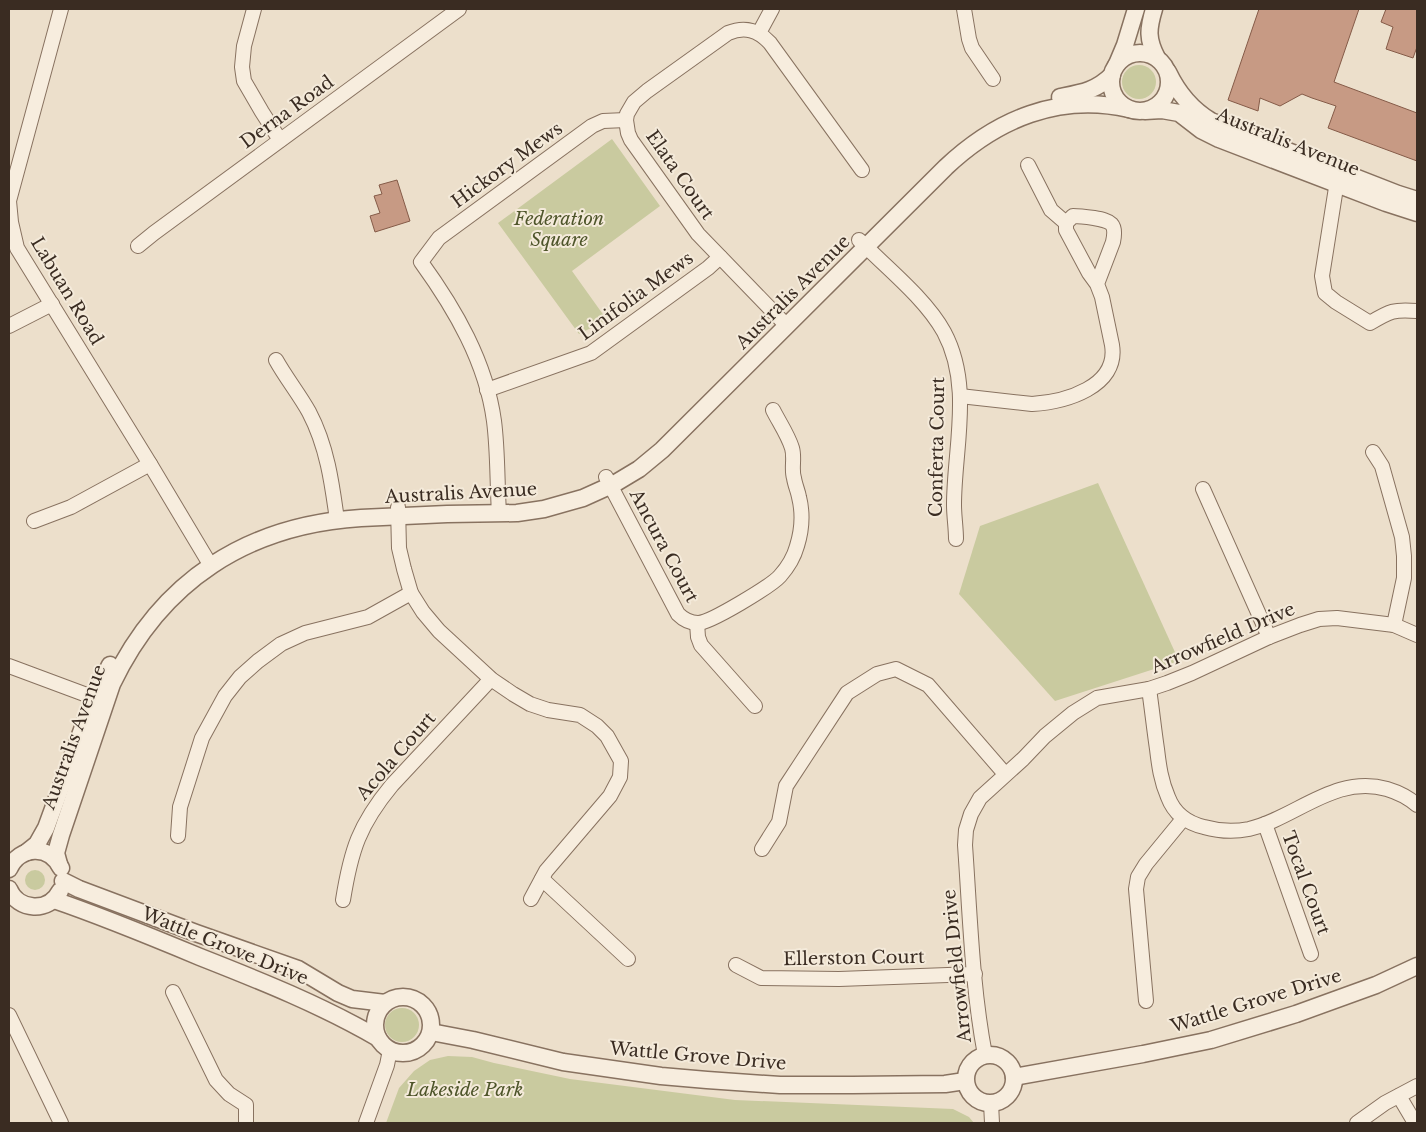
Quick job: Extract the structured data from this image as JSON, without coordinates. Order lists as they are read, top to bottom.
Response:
{
  "streets": {
    "street": [
      "Derna Road",
      "Australis Avenue",
      "Hickory Mews",
      "Elata Court",
      "Labuan Road",
      "Linifolia Mews",
      "Conferta Court",
      "Ancura Court",
      "Arrowfield Drive",
      "Acola Court",
      "Tocal Court",
      "Wattle Grove Drive",
      "Ellerston Court"
    ]
  },
  "crossings": [
    ["Australis Avenue", "Elata Court"],
    ["Australis Avenue", "Labuan Road"],
    ["Australis Avenue", "Conferta Court"],
    ["Australis Avenue", "Ancura Court"],
    ["Australis Avenue", "Wattle Grove Drive"],
    ["Hickory Mews", "Elata Court"],
    ["Hickory Mews", "Linifolia Mews"],
    ["Elata Court", "Linifolia Mews"],
    ["Arrowfield Drive", "Wattle Grove Drive"],
    ["Arrowfield Drive", "Ellerston Court"]
  ],
  "parks": ["Federation Square", "Lakeside Park"]
}
